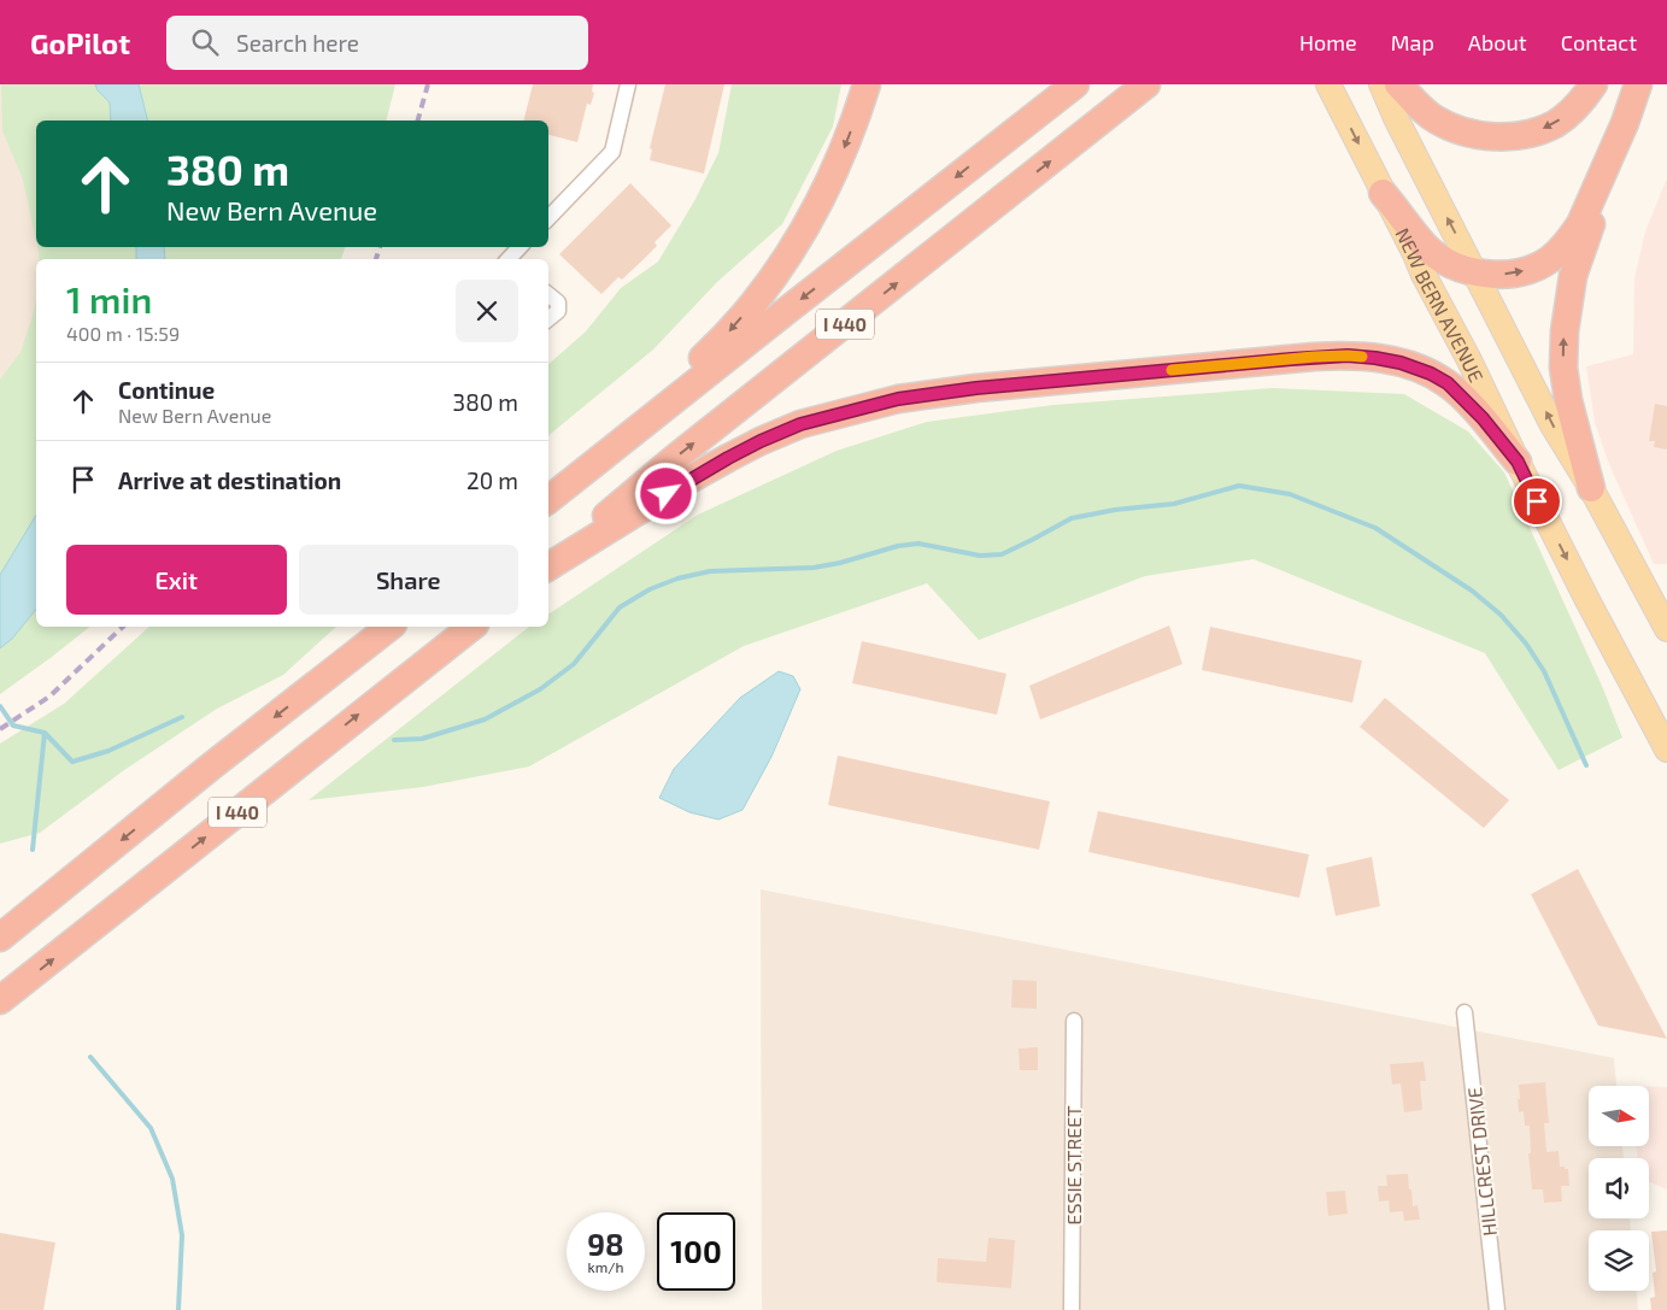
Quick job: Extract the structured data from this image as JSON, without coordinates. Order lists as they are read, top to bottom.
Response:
{
  "streets": {
    "highway": ["I 440"],
    "main road": ["NEW BERN AVENUE"],
    "street": ["HILLCREST DRIVE", "ESSIE STREET"]
  },
  "north": "right",
  "page": {
    "header": "GoPilot",
    "search": "Search here",
    "nav": [
      "Home",
      "Map",
      "About",
      "Contact"
    ],
    "turn": ["380 m", "New Bern Avenue"],
    "heading": ["1 min", "400 m · 15:59"],
    "list": [
      {
        "name": "Continue",
        "note": "New Bern Avenue",
        "value": "380 m"
      },
      {
        "name": "Arrive at destination",
        "value": "20 m"
      }
    ],
    "buttons": ["Exit", "Share"],
    "speed": "98 km/h",
    "limit": "100"
  }
}
